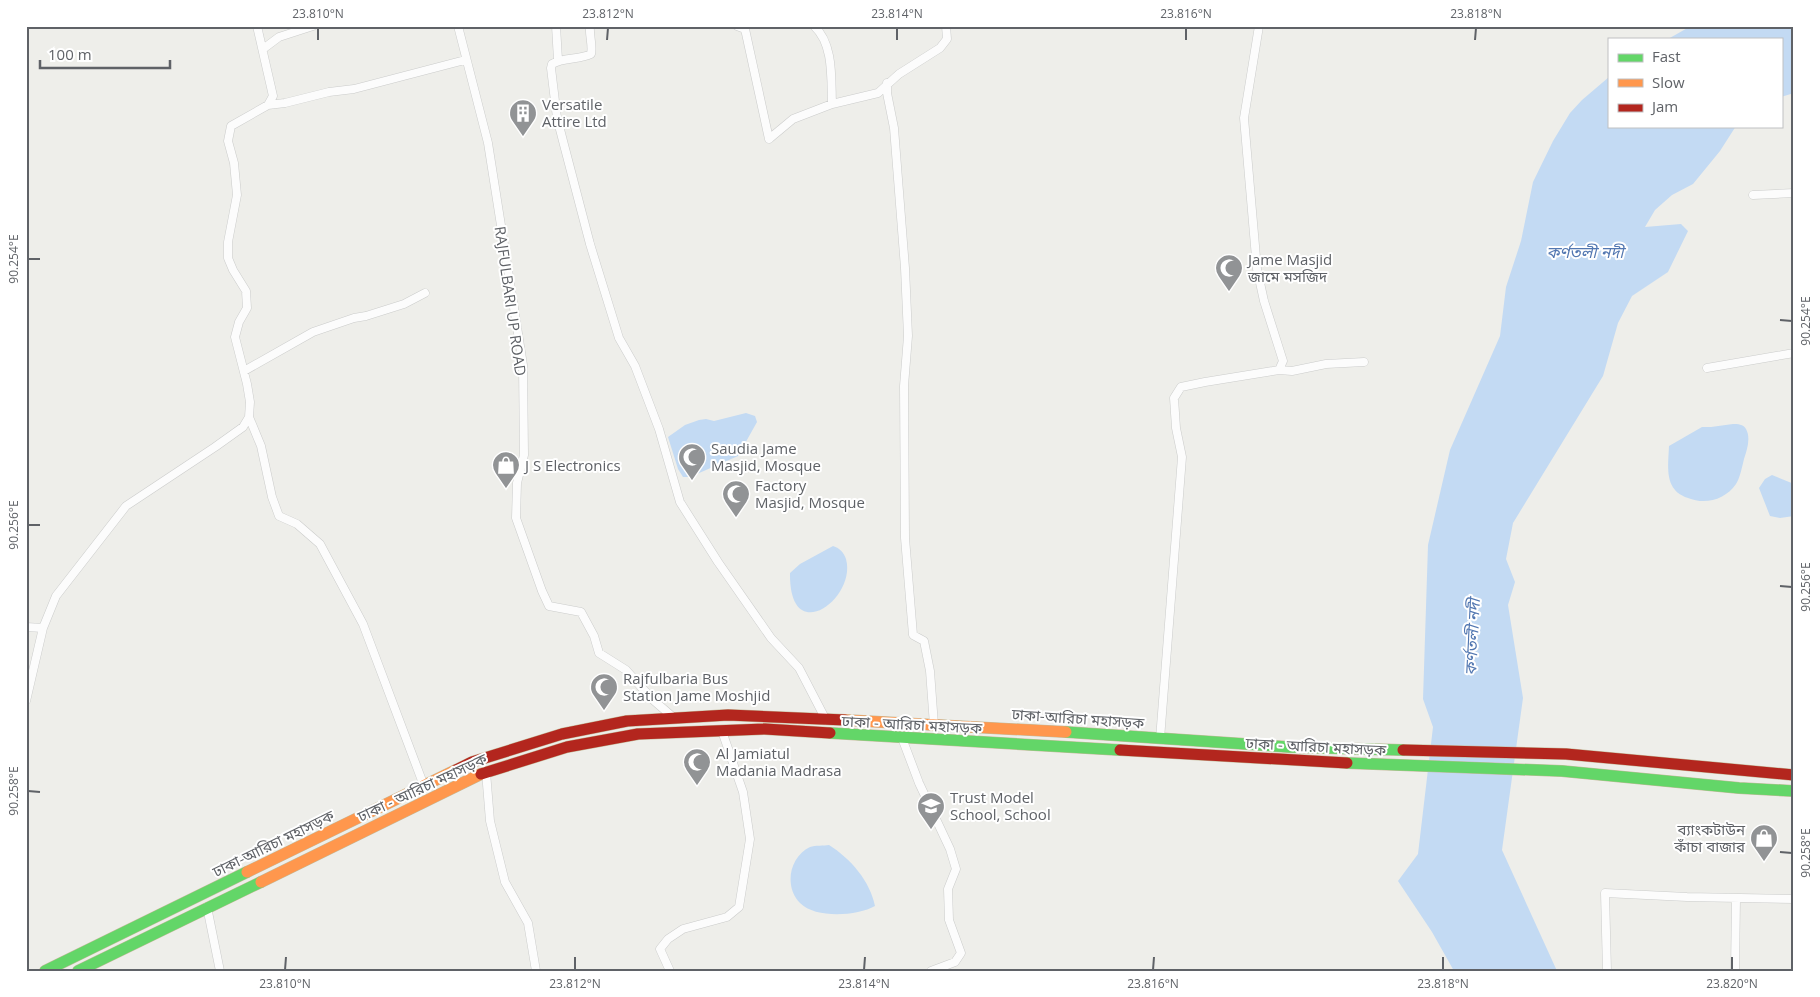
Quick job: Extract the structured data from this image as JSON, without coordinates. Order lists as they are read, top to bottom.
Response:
{
  "streets": {
    "highway": ["ঢাকা-আরিচা মহাসড়ক", "ঢাকা - আরিচা মহাসড়ক"],
    "street": ["RAJFULBARI UP ROAD"]
  },
  "crossings": [
    ["RAJFULBARI UP ROAD", "ঢাকা-আরিচা মহাসড়ক"]
  ],
  "water": ["কর্ণতলী নদী"],
  "places": {
    "building": ["Versatile Attire Ltd"],
    "mosque": [
      "Jame Masjid জামে মসজিদ",
      "Saudia Jame Masjid, Mosque",
      "Factory Masjid, Mosque",
      "Rajfulbaria Bus Station Jame Moshjid",
      "Al Jamiatul Madania Madrasa"
    ],
    "shop": ["J S Electronics", "ব্যাংকটাউন কাঁচা বাজার"],
    "school or university": ["Trust Model School, School"]
  },
  "legend": ["Fast", "Slow", "Jam"],
  "scale_bar": "100 m",
  "coordinates": [
    "23.810°N",
    "23.812°N",
    "23.814°N",
    "23.816°N",
    "23.818°N",
    "90.254°E",
    "90.256°E",
    "90.258°E",
    "23.820°N"
  ]
}
